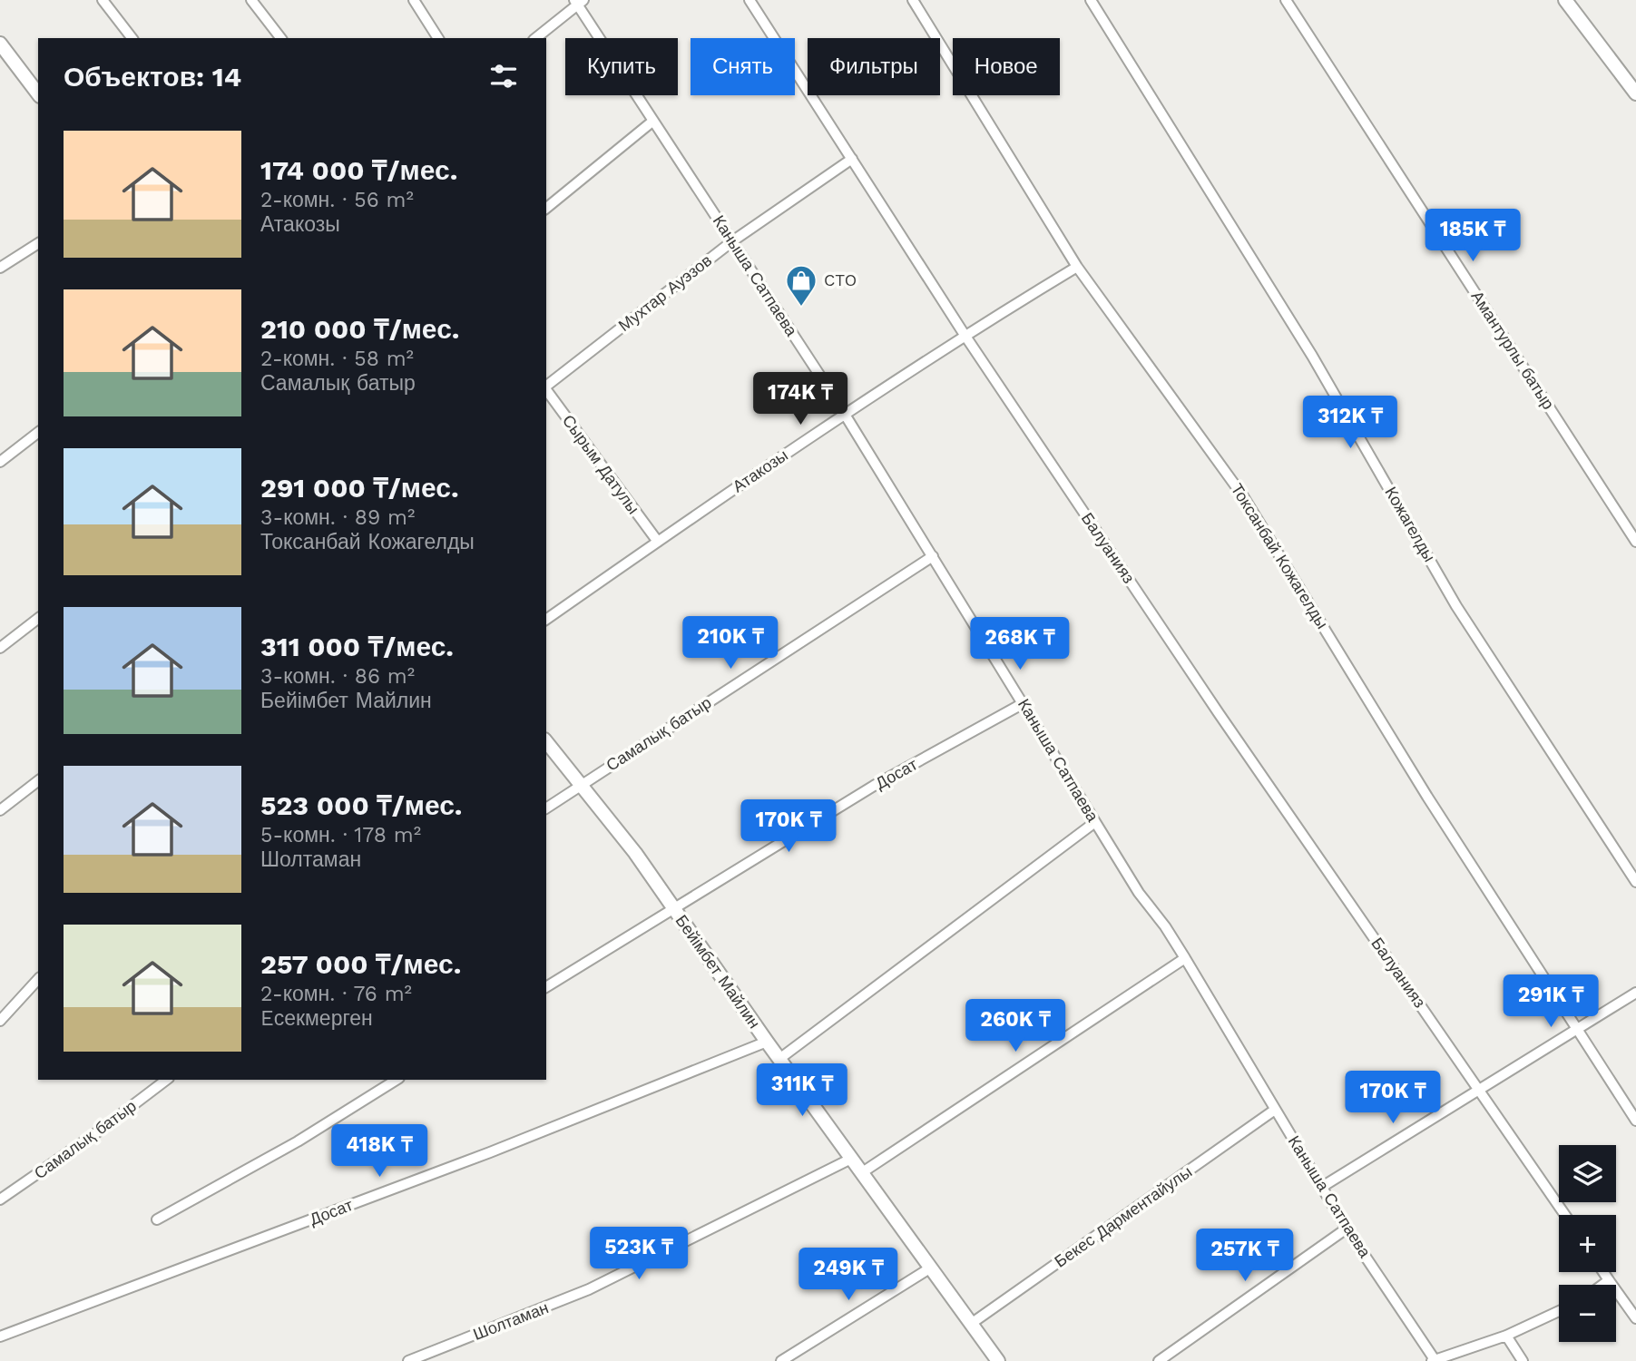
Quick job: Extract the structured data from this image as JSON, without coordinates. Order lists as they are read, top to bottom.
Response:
{
  "streets": {
    "street": [
      "Каныша Сатпаева",
      "Мухтар Ауэзов",
      "Амантурлы батыр",
      "Сырым Датулы",
      "Атакозы",
      "Кожагелды",
      "Балуанияз",
      "Токсанбай Кожагелды",
      "Самалық батыр",
      "Досат",
      "Бейімбет Майлин",
      "Бекес Дарментайулы",
      "Шолтаман"
    ]
  },
  "crossings": [
    ["Каныша Сатпаева", "Мухтар Ауэзов"],
    ["Каныша Сатпаева", "Атакозы"],
    ["Каныша Сатпаева", "Самалық батыр"],
    ["Каныша Сатпаева", "Досат"],
    ["Каныша Сатпаева", "Бекес Дарментайулы"],
    ["Мухтар Ауэзов", "Балуанияз"],
    ["Сырым Датулы", "Атакозы"],
    ["Атакозы", "Балуанияз"],
    ["Атакозы", "Токсанбай Кожагелды"],
    ["Самалық батыр", "Бейімбет Майлин"],
    ["Досат", "Бейімбет Майлин"],
    ["Бейімбет Майлин", "Бекес Дарментайулы"],
    ["Бейімбет Майлин", "Шолтаман"]
  ],
  "places": {
    "shop": ["CTO"]
  },
  "page": {
    "chip": [
      "Купить",
      "Снять",
      "Фильтры",
      "Новое"
    ],
    "heading": "Объектов: 14",
    "list": [
      {
        "name": "174 000 ₸/мес.",
        "note": "2-комн. · 56 m² · Атакозы"
      },
      {
        "name": "210 000 ₸/мес.",
        "note": "2-комн. · 58 m² · Самалық батыр"
      },
      {
        "name": "291 000 ₸/мес.",
        "note": "3-комн. · 89 m² · Токсанбай Кожагелды"
      },
      {
        "name": "311 000 ₸/мес.",
        "note": "3-комн. · 86 m² · Бейімбет Майлин"
      },
      {
        "name": "523 000 ₸/мес.",
        "note": "5-комн. · 178 m² · Шолтаман"
      },
      {
        "name": "257 000 ₸/мес.",
        "note": "2-комн. · 76 m² · Eсекмерген"
      }
    ],
    "price": [
      "185K ₸",
      "174K ₸",
      "312K ₸",
      "210K ₸",
      "268K ₸",
      "170K ₸",
      "291K ₸",
      "260K ₸",
      "311K ₸",
      "170K ₸",
      "418K ₸",
      "523K ₸",
      "257K ₸",
      "249K ₸"
    ],
    "map_buttons": ["+", "−"]
  }
}
